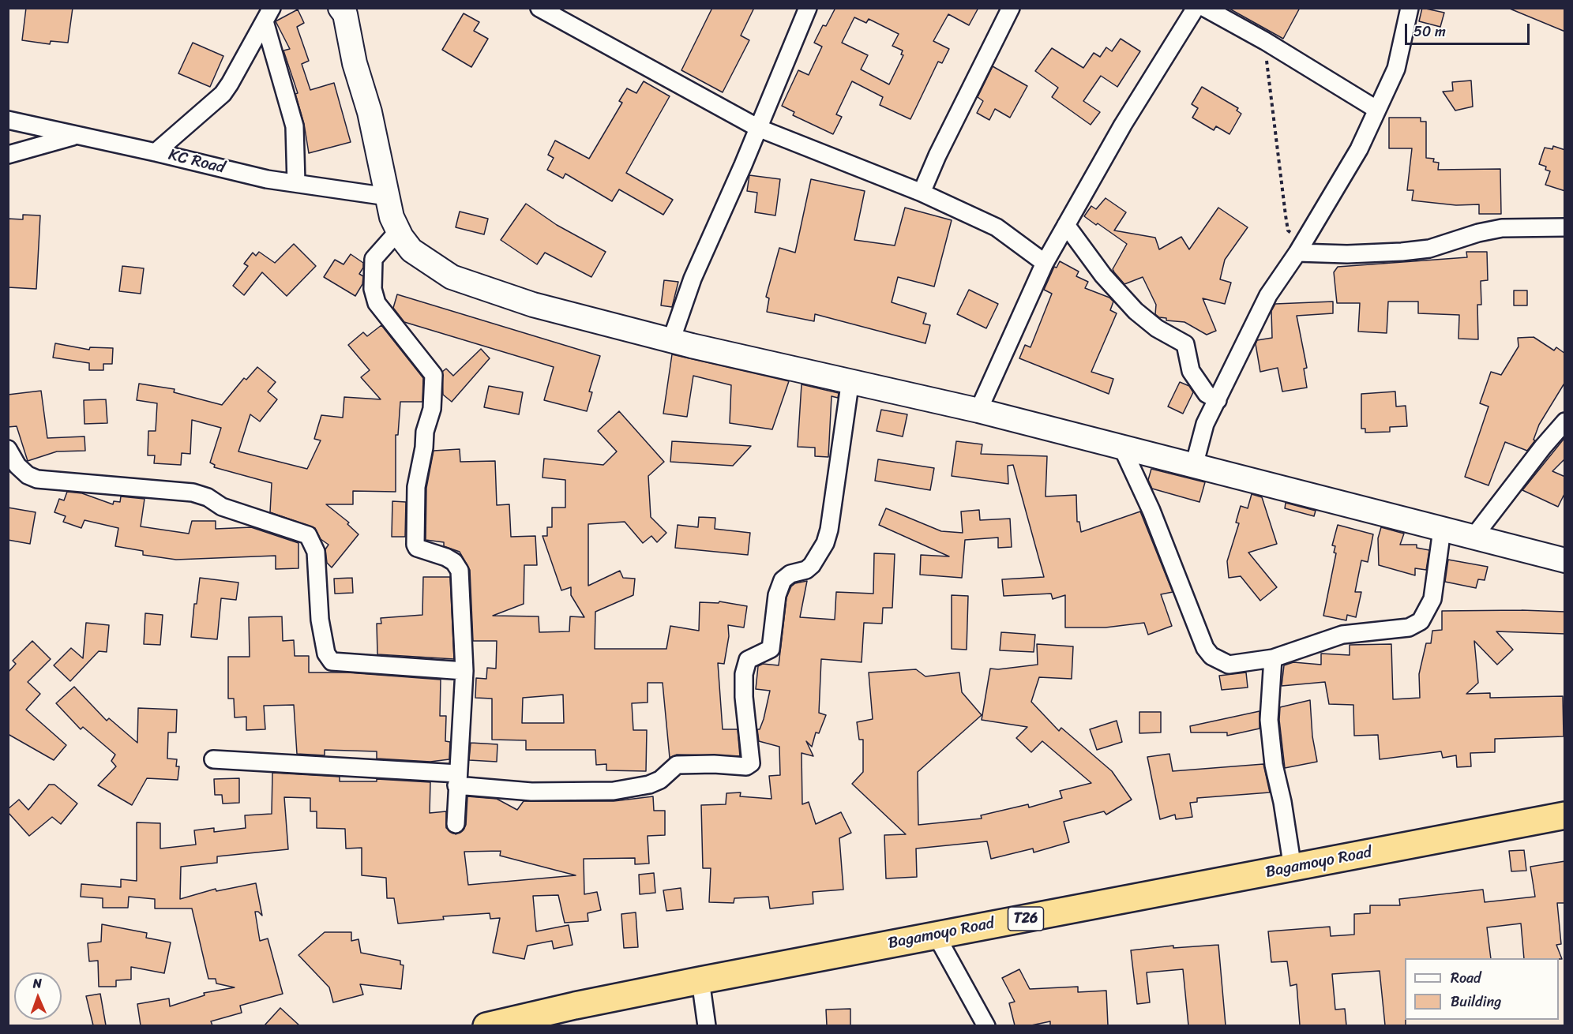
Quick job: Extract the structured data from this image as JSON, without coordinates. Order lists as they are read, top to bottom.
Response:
{
  "streets": {
    "highway": ["Bagamoyo Road", "T26"],
    "street": ["KC Road"]
  },
  "legend": ["Road", "Building"],
  "scale_bar": "50 m",
  "north": "top"
}
